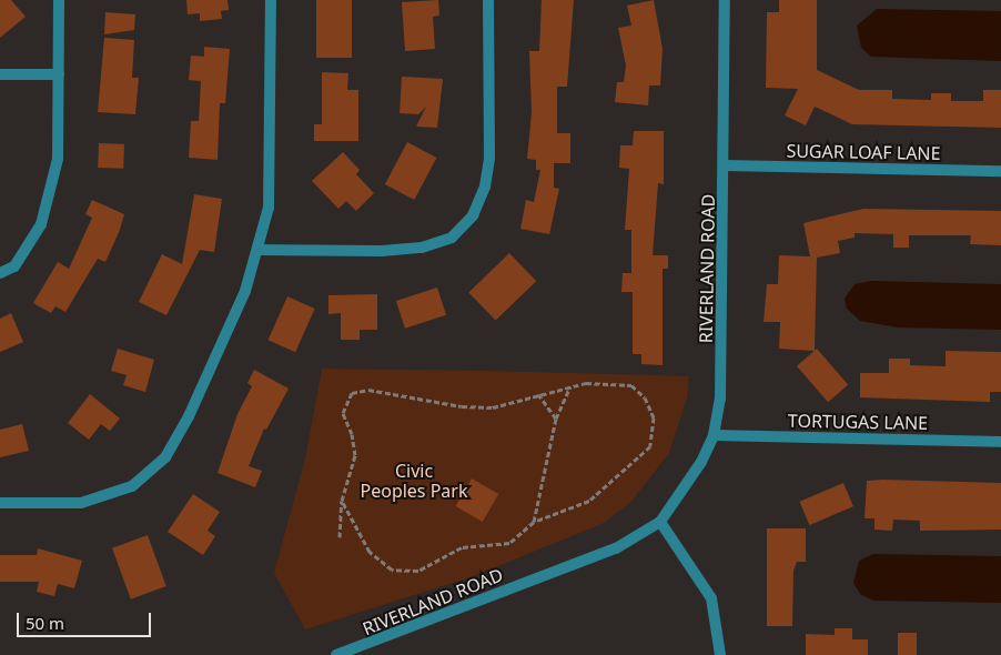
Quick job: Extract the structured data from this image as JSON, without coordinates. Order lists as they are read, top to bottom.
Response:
{
  "streets": {
    "street": ["SUGAR LOAF LANE", "RIVERLAND ROAD", "TORTUGAS LANE"]
  },
  "crossings": [
    ["SUGAR LOAF LANE", "RIVERLAND ROAD"],
    ["RIVERLAND ROAD", "TORTUGAS LANE"]
  ],
  "parks": ["Civic Peoples Park"],
  "scale_bar": "50 m"
}
